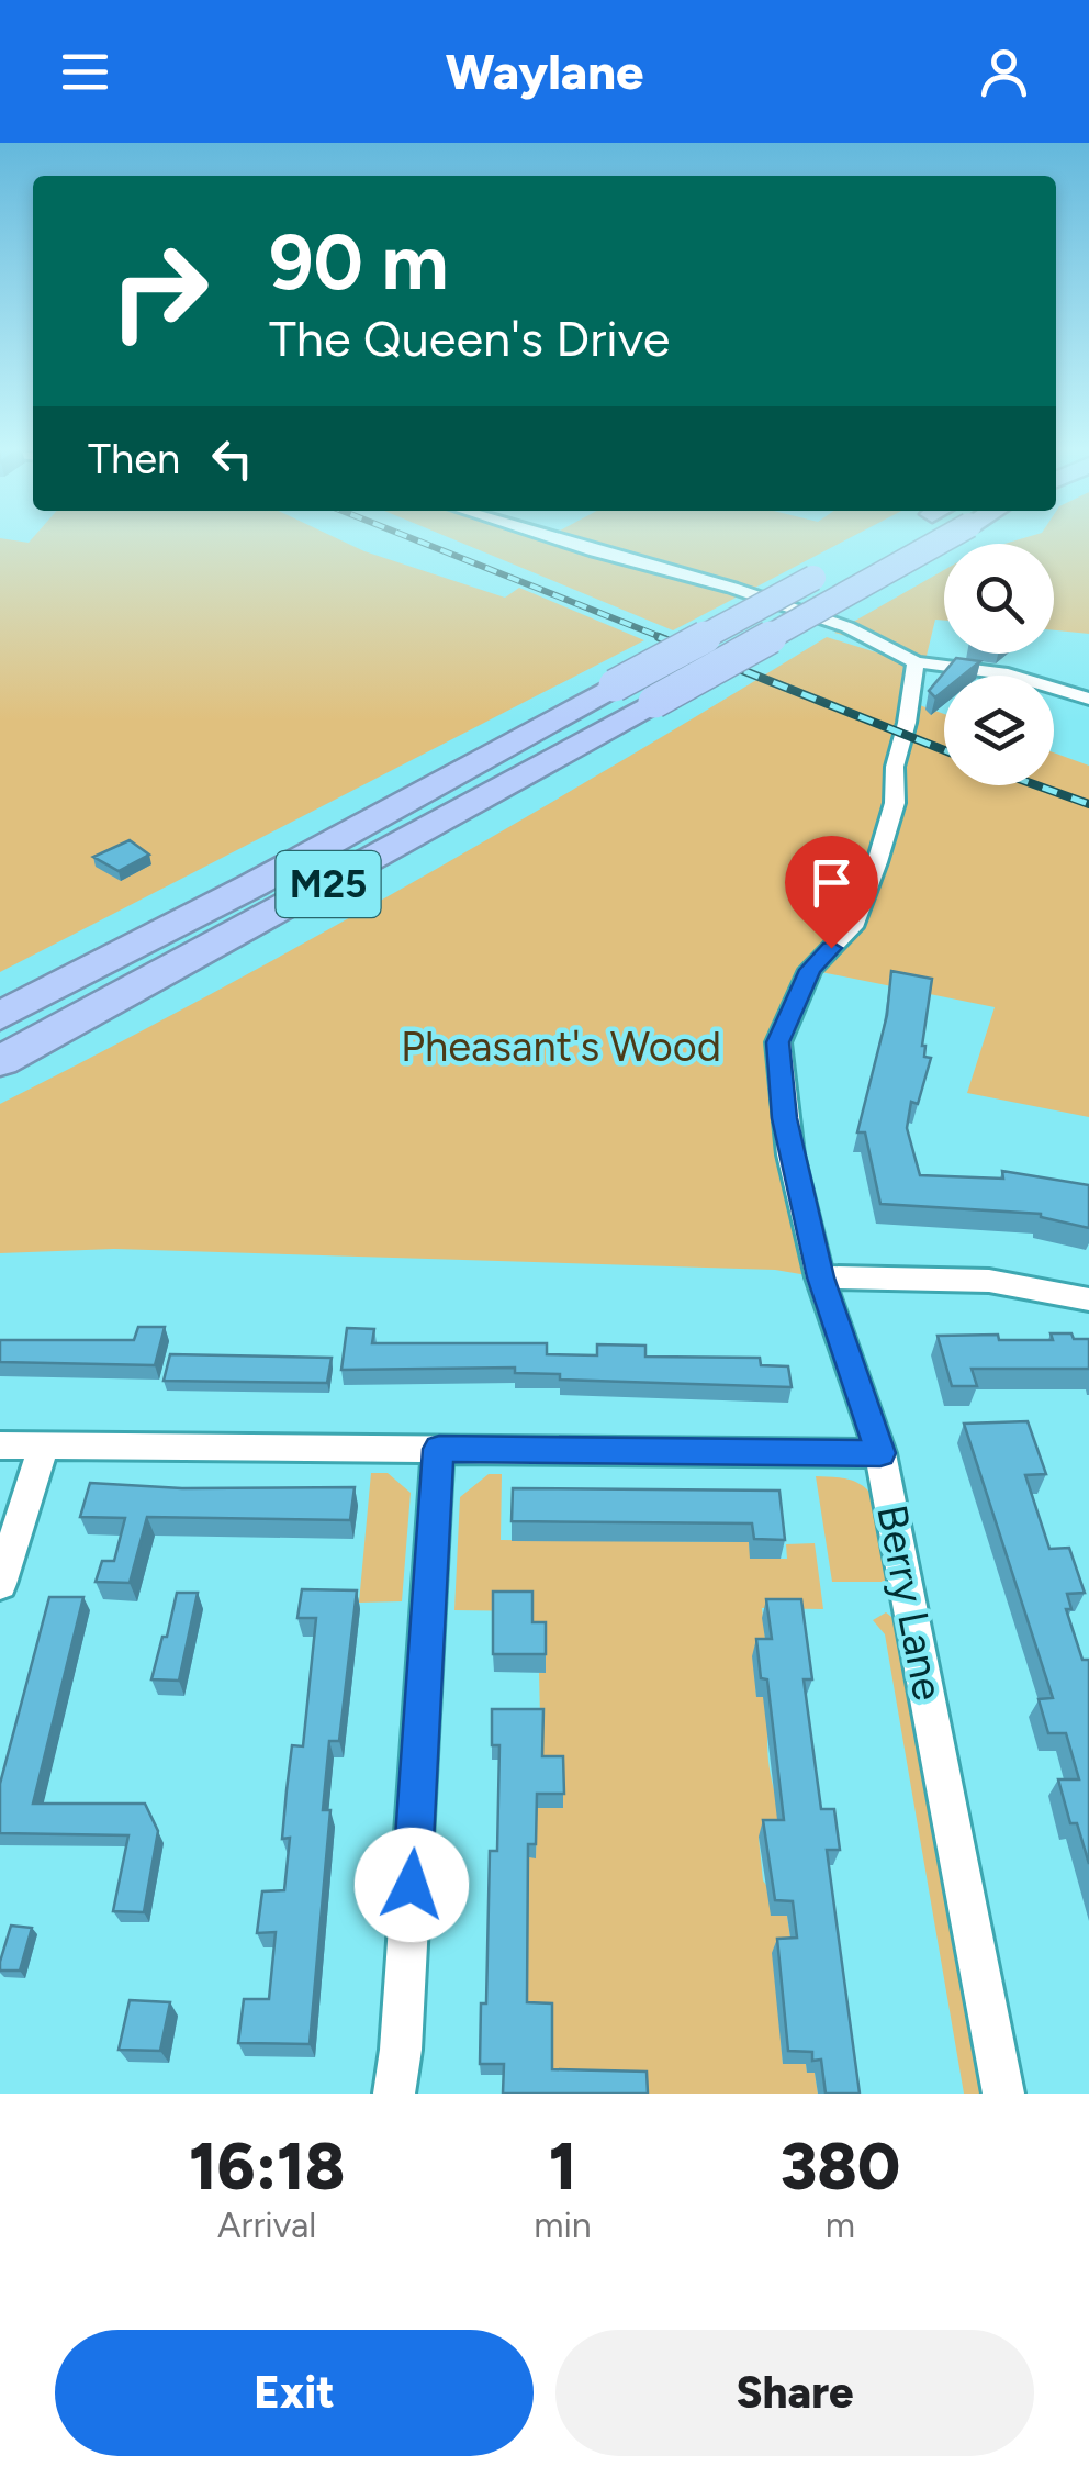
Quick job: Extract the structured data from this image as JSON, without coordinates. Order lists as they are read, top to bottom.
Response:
{
  "streets": {
    "highway": ["M25"],
    "street": ["Berry Lane"]
  },
  "parks": ["Pheasant's Wood"],
  "page": {
    "header": "Waylane",
    "turn": ["90 m", "The Queen's Drive"],
    "then": "Then",
    "eta": [
      "16:18",
      "Arrival",
      "1",
      "min",
      "380",
      "m"
    ],
    "buttons": ["Exit", "Share"]
  }
}
